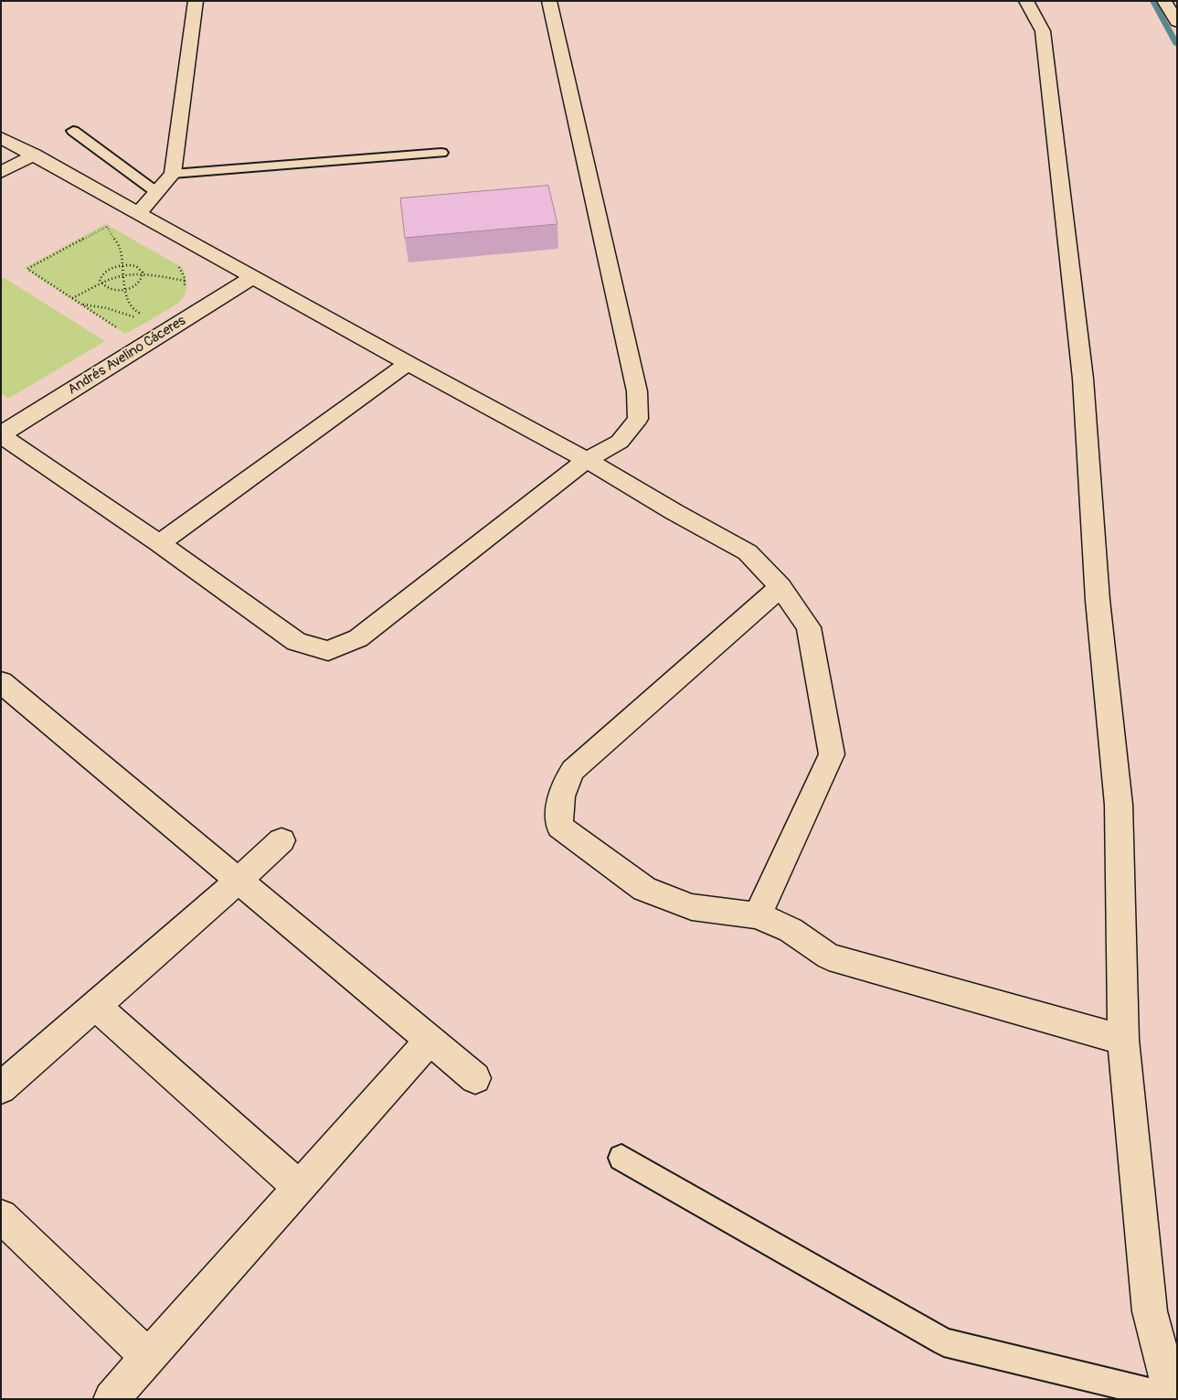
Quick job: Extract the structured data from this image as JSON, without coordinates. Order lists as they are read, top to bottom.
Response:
{
  "streets": {
    "street": ["Andrés Avelino Cáceres"]
  }
}
